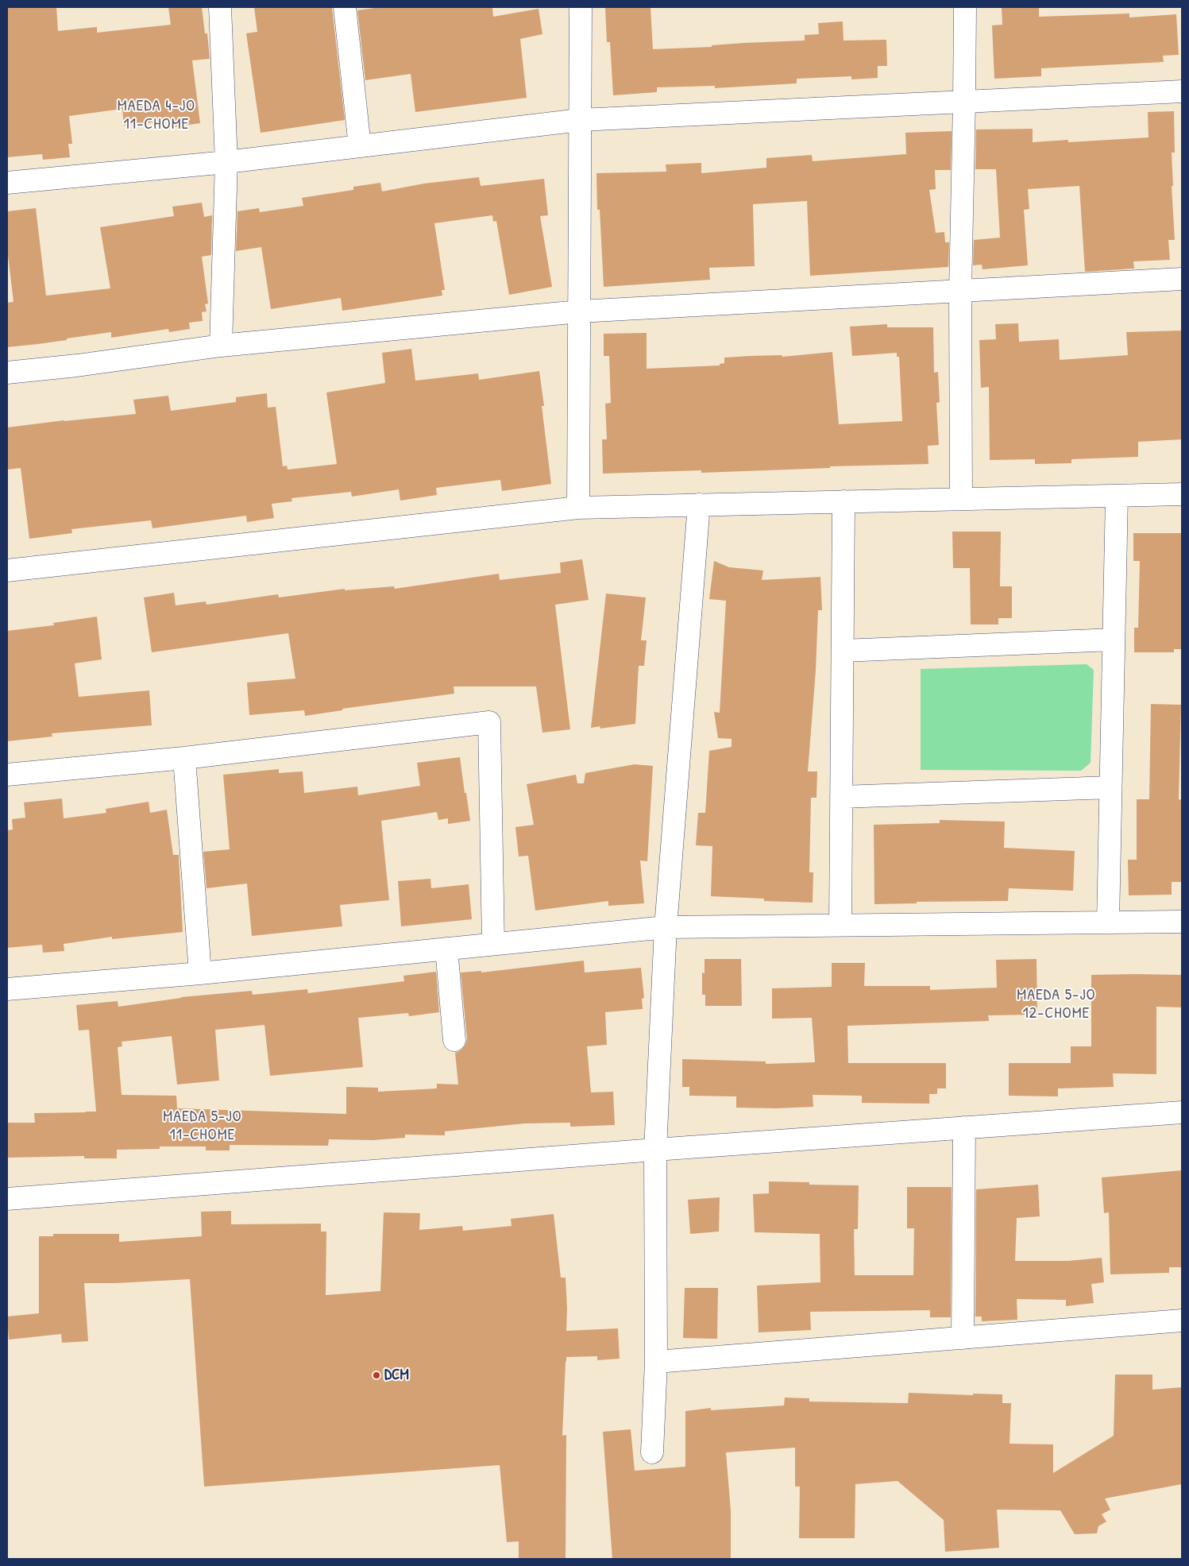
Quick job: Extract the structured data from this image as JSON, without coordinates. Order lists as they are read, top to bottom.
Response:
{
  "districts": ["MAEDA 4-JO 11-CHOME", "MAEDA 5-JO 12-CHOME", "MAEDA 5-JO 11-CHOME"],
  "places": ["DCM"]
}
